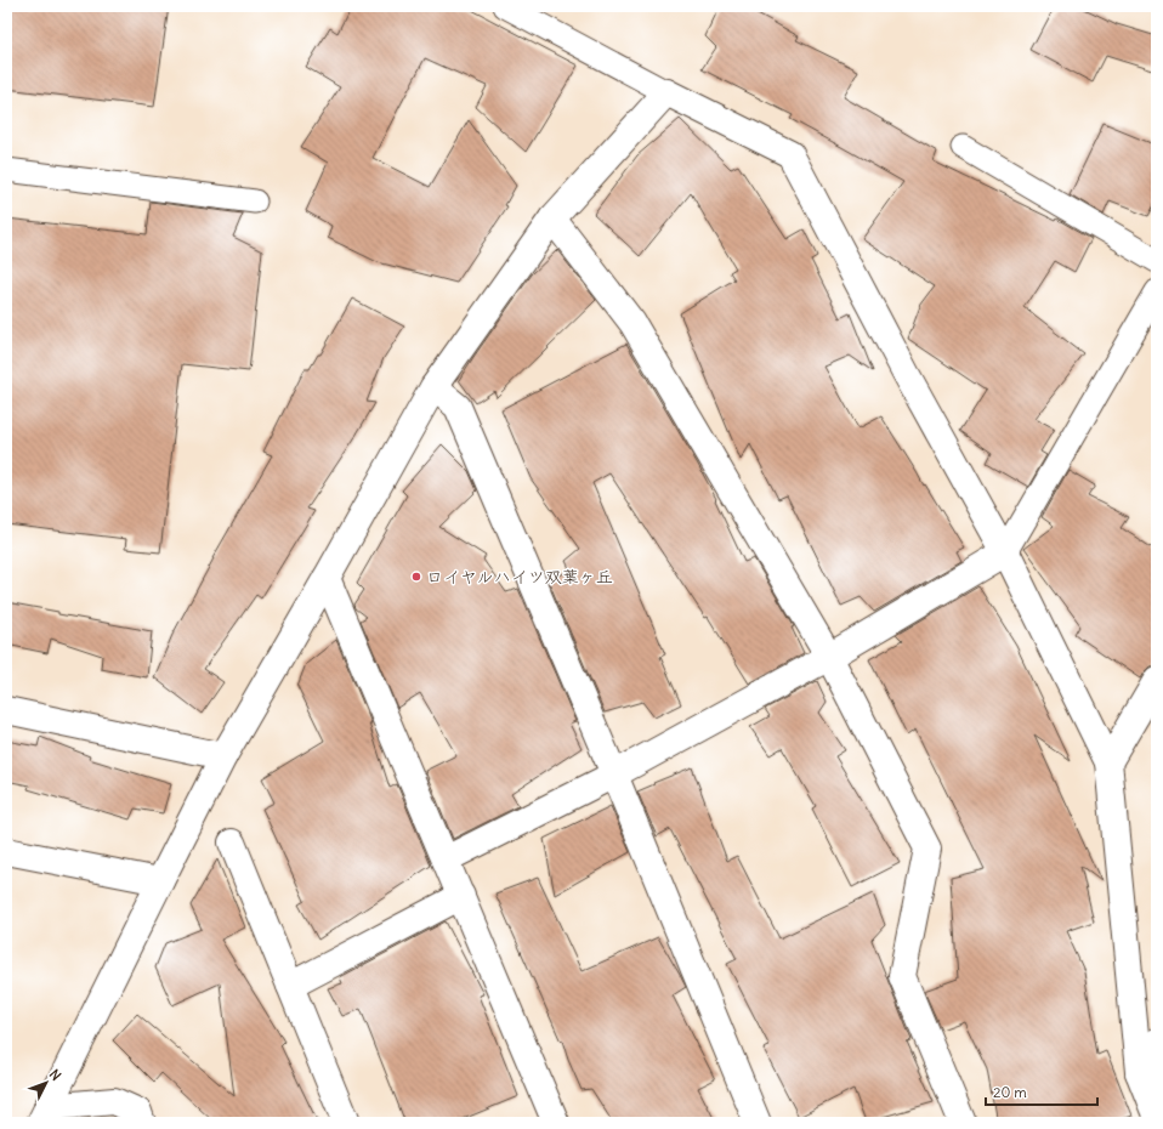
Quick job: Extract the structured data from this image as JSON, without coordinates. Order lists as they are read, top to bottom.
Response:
{
  "places": ["ロイヤルハイツ双葉ヶ丘"],
  "scale_bar": "20 m",
  "north": "top right"
}
